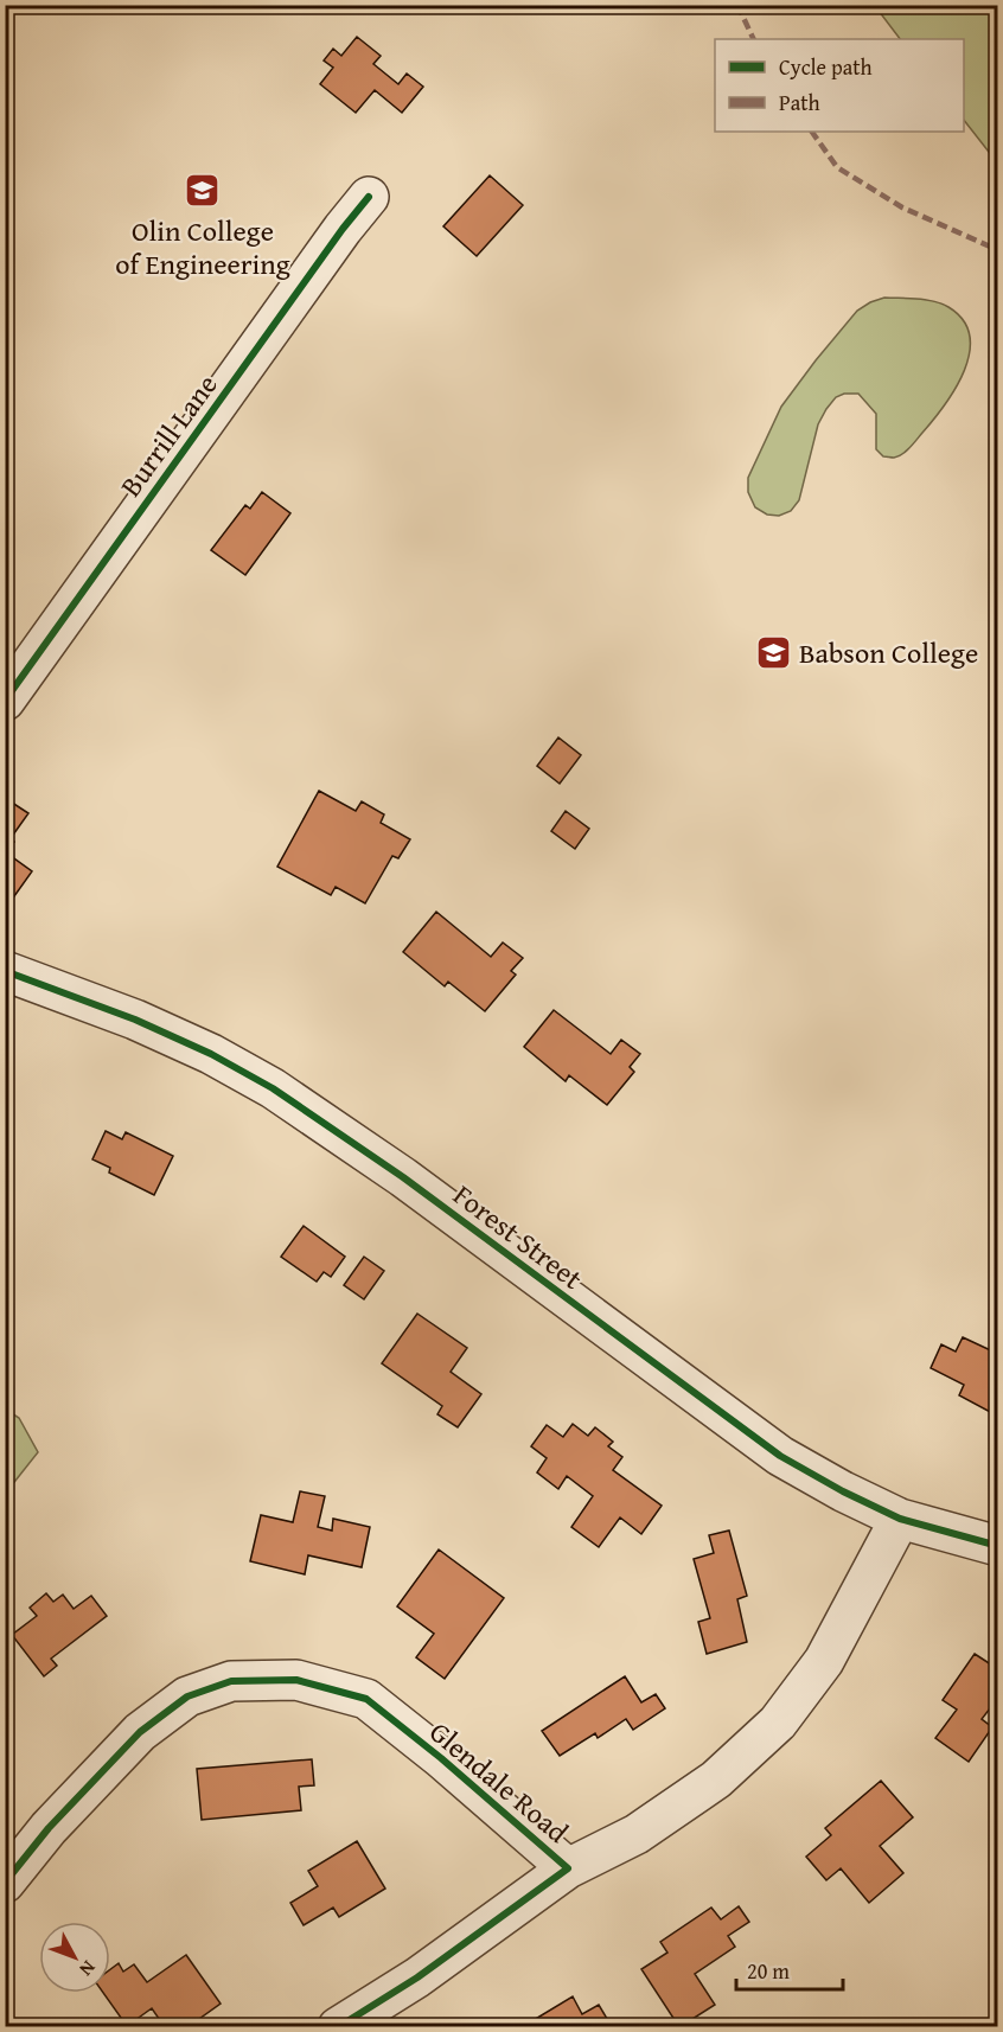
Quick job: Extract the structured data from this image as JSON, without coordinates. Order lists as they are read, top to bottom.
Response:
{
  "streets": {
    "street": ["Burrill Lane", "Forest Street", "Glendale Road"]
  },
  "crossings": [
    ["Forest Street", "Glendale Road"]
  ],
  "places": {
    "school or university": ["Olin College of Engineering", "Babson College"]
  },
  "legend": ["Cycle path", "Path"],
  "scale_bar": "20 m",
  "north": "bottom right"
}
